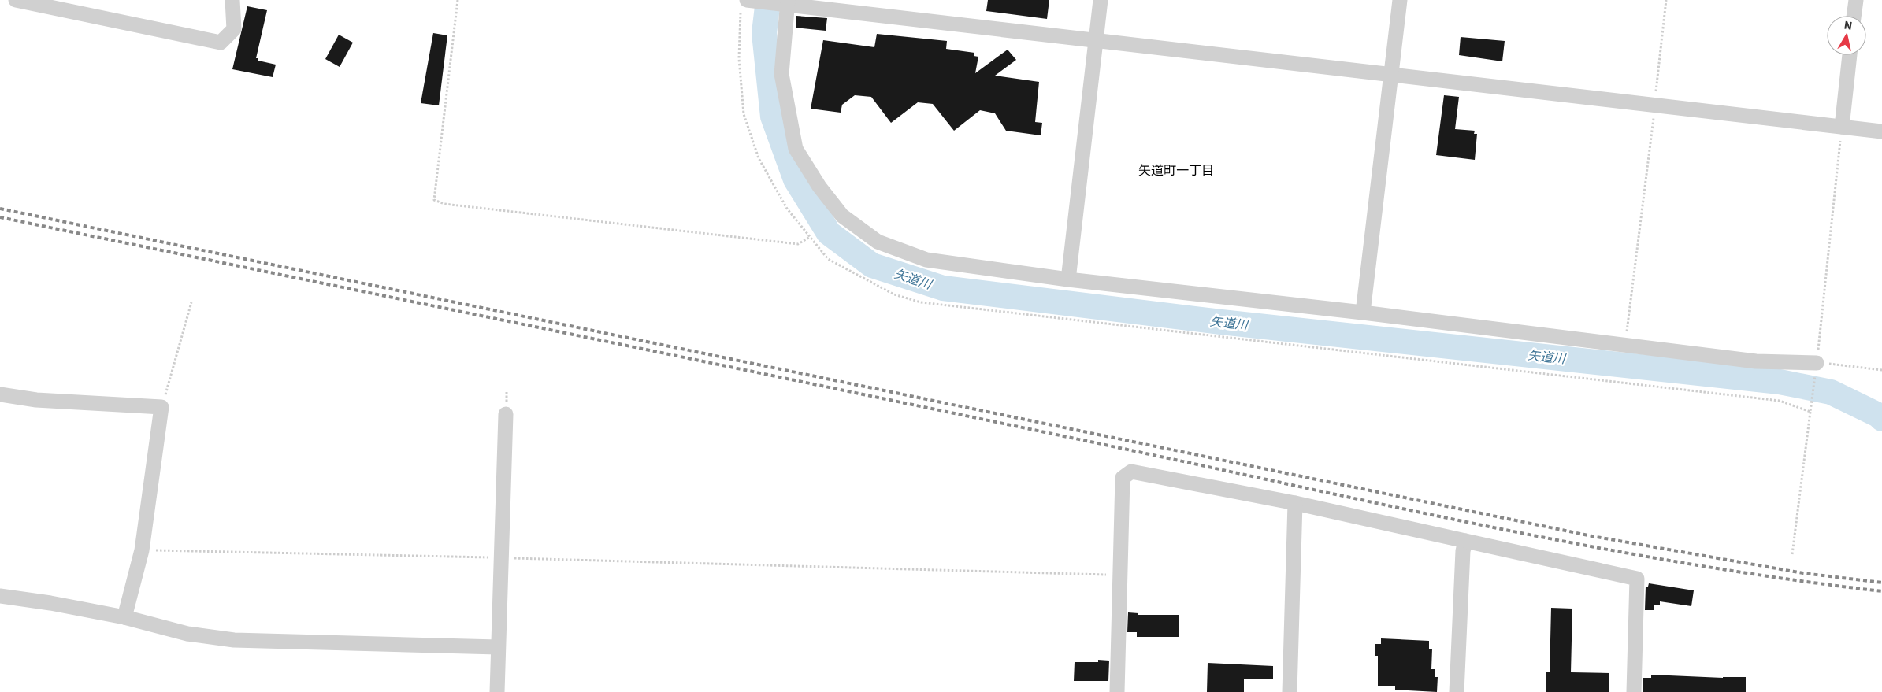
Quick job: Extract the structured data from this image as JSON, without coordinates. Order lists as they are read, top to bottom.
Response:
{
  "districts": ["矢道町一丁目"],
  "water": ["矢道川"],
  "north": "top"
}
